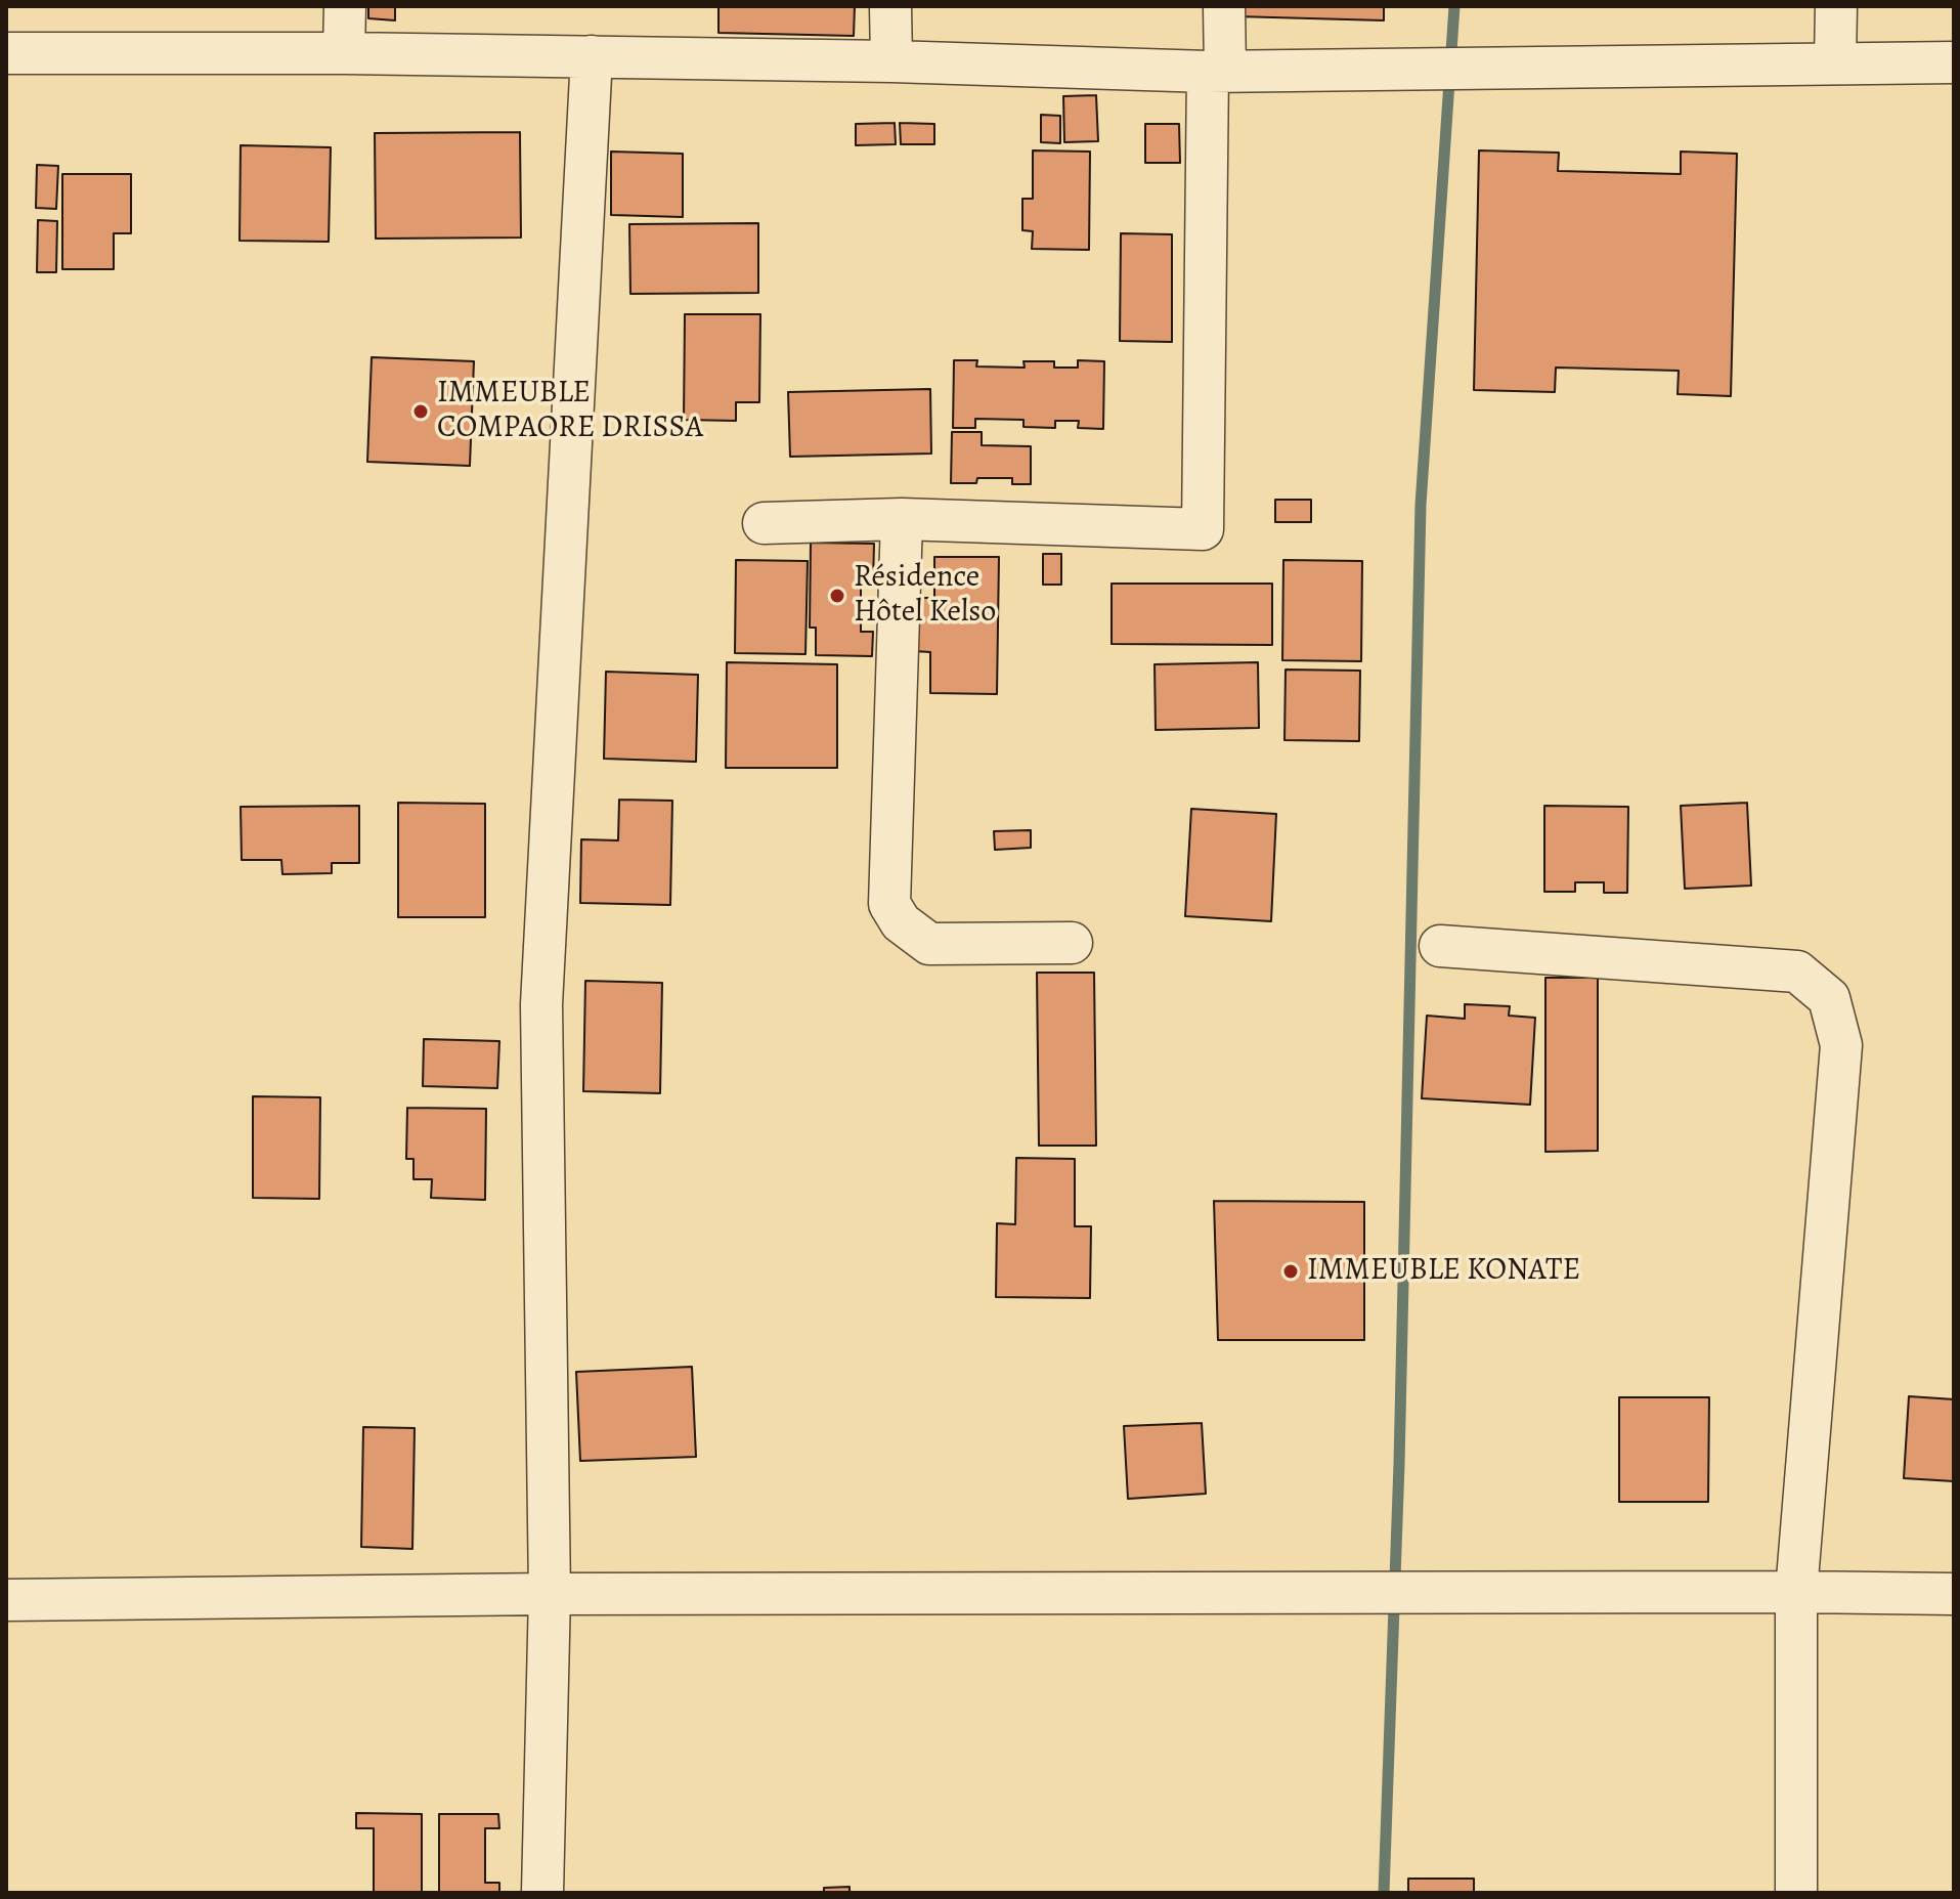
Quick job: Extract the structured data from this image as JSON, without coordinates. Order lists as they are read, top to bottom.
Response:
{
  "places": ["IMMEUBLE COMPAORE DRISSA", "Résidence Hôtel Kelso", "IMMEUBLE KONATE"]
}
